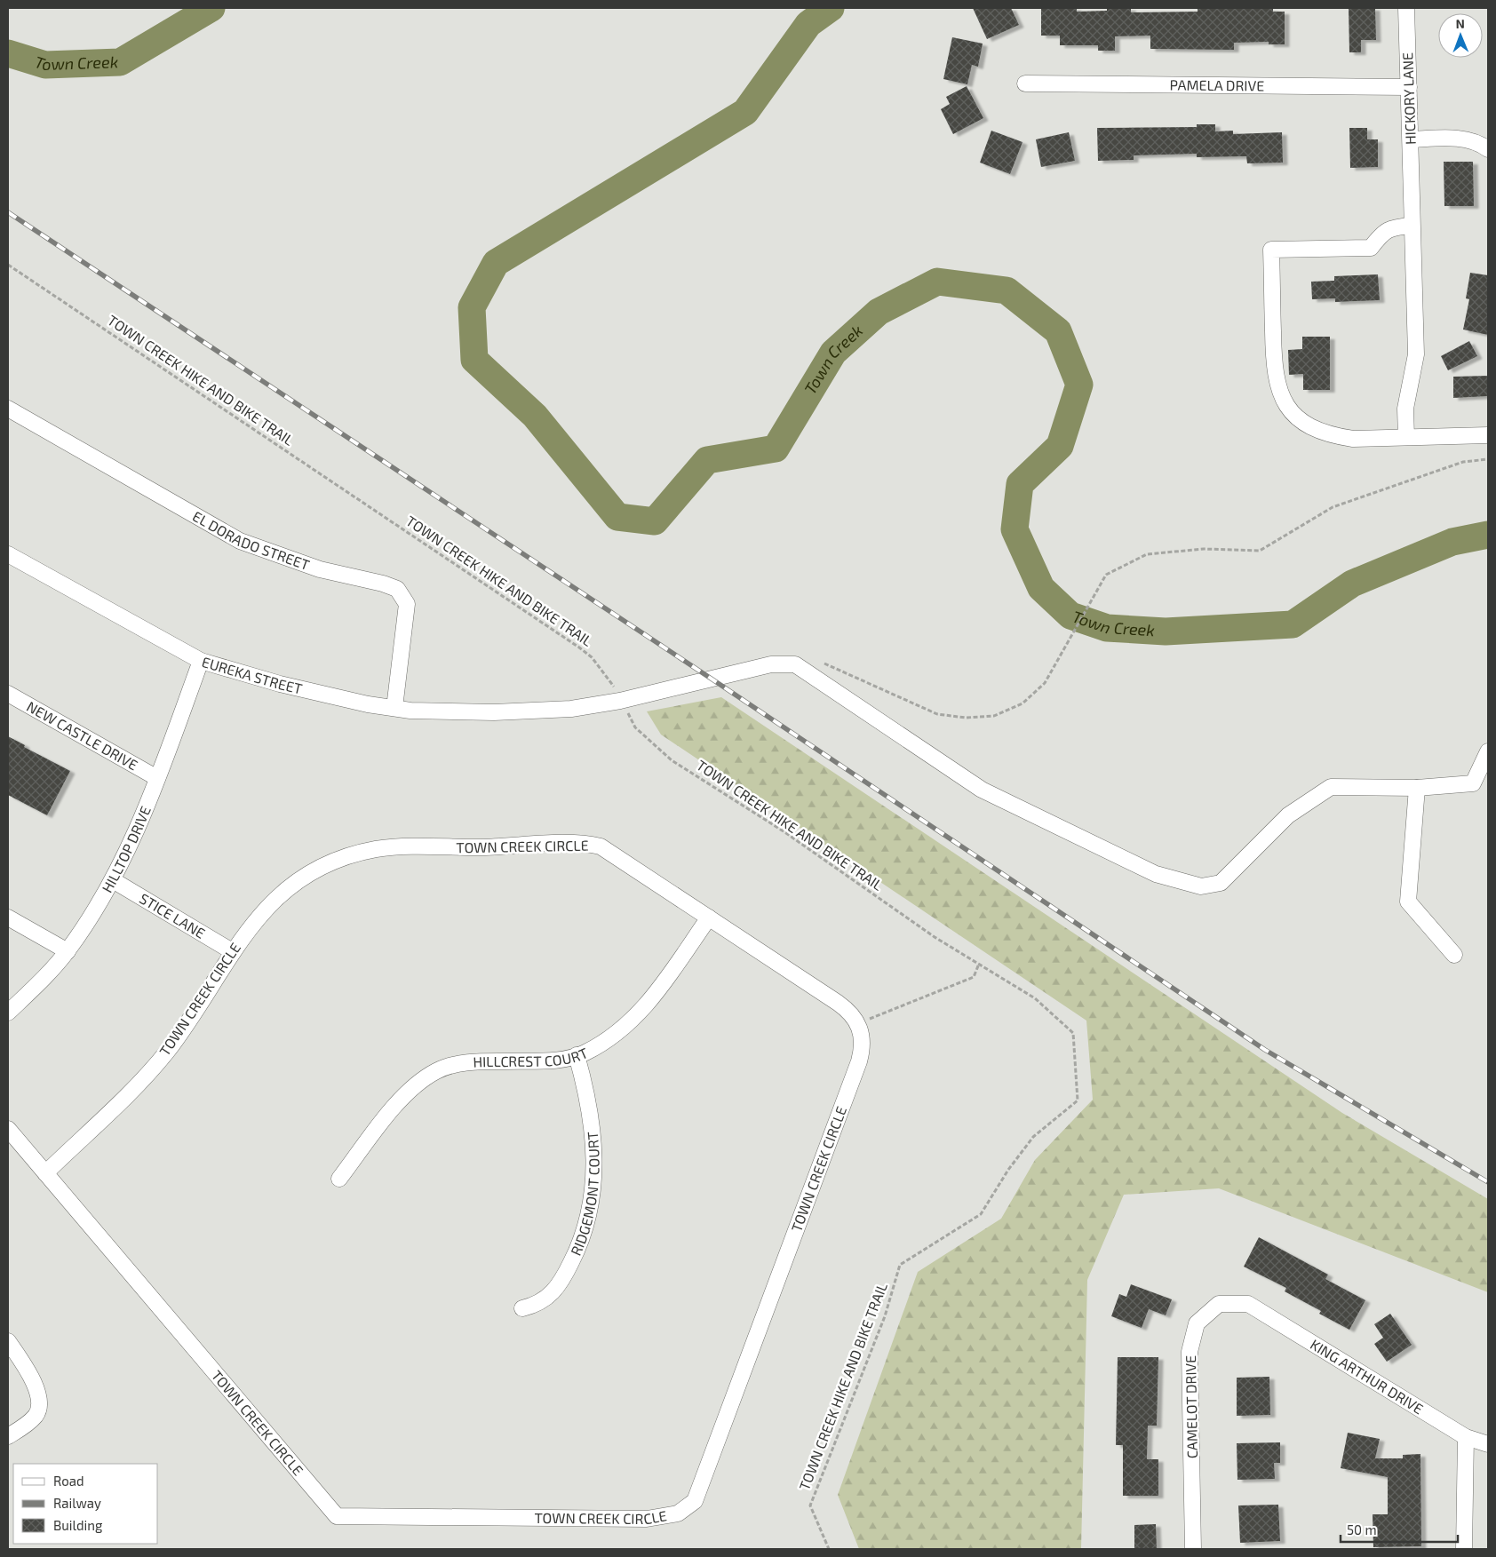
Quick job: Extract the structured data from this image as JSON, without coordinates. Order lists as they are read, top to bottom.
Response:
{
  "streets": {
    "street": [
      "PAMELA DRIVE",
      "HICKORY LANE",
      "EL DORADO STREET",
      "EUREKA STREET",
      "NEW CASTLE DRIVE",
      "TOWN CREEK CIRCLE",
      "HILLTOP DRIVE",
      "STICE LANE",
      "HILLCREST COURT",
      "RIDGEMONT COURT",
      "KING ARTHUR DRIVE",
      "CAMELOT DRIVE"
    ],
    "path": ["TOWN CREEK HIKE AND BIKE TRAIL"]
  },
  "crossings": [
    ["PAMELA DRIVE", "HICKORY LANE"],
    ["TOWN CREEK HIKE AND BIKE TRAIL", "EUREKA STREET"],
    ["EL DORADO STREET", "EUREKA STREET"],
    ["EUREKA STREET", "HILLTOP DRIVE"],
    ["NEW CASTLE DRIVE", "HILLTOP DRIVE"],
    ["TOWN CREEK CIRCLE", "STICE LANE"],
    ["TOWN CREEK CIRCLE", "HILLCREST COURT"],
    ["HILLTOP DRIVE", "STICE LANE"],
    ["HILLCREST COURT", "RIDGEMONT COURT"],
    ["KING ARTHUR DRIVE", "CAMELOT DRIVE"]
  ],
  "water": ["Town Creek"],
  "legend": ["Road", "Railway", "Building"],
  "scale_bar": "50 m",
  "north": "top"
}
